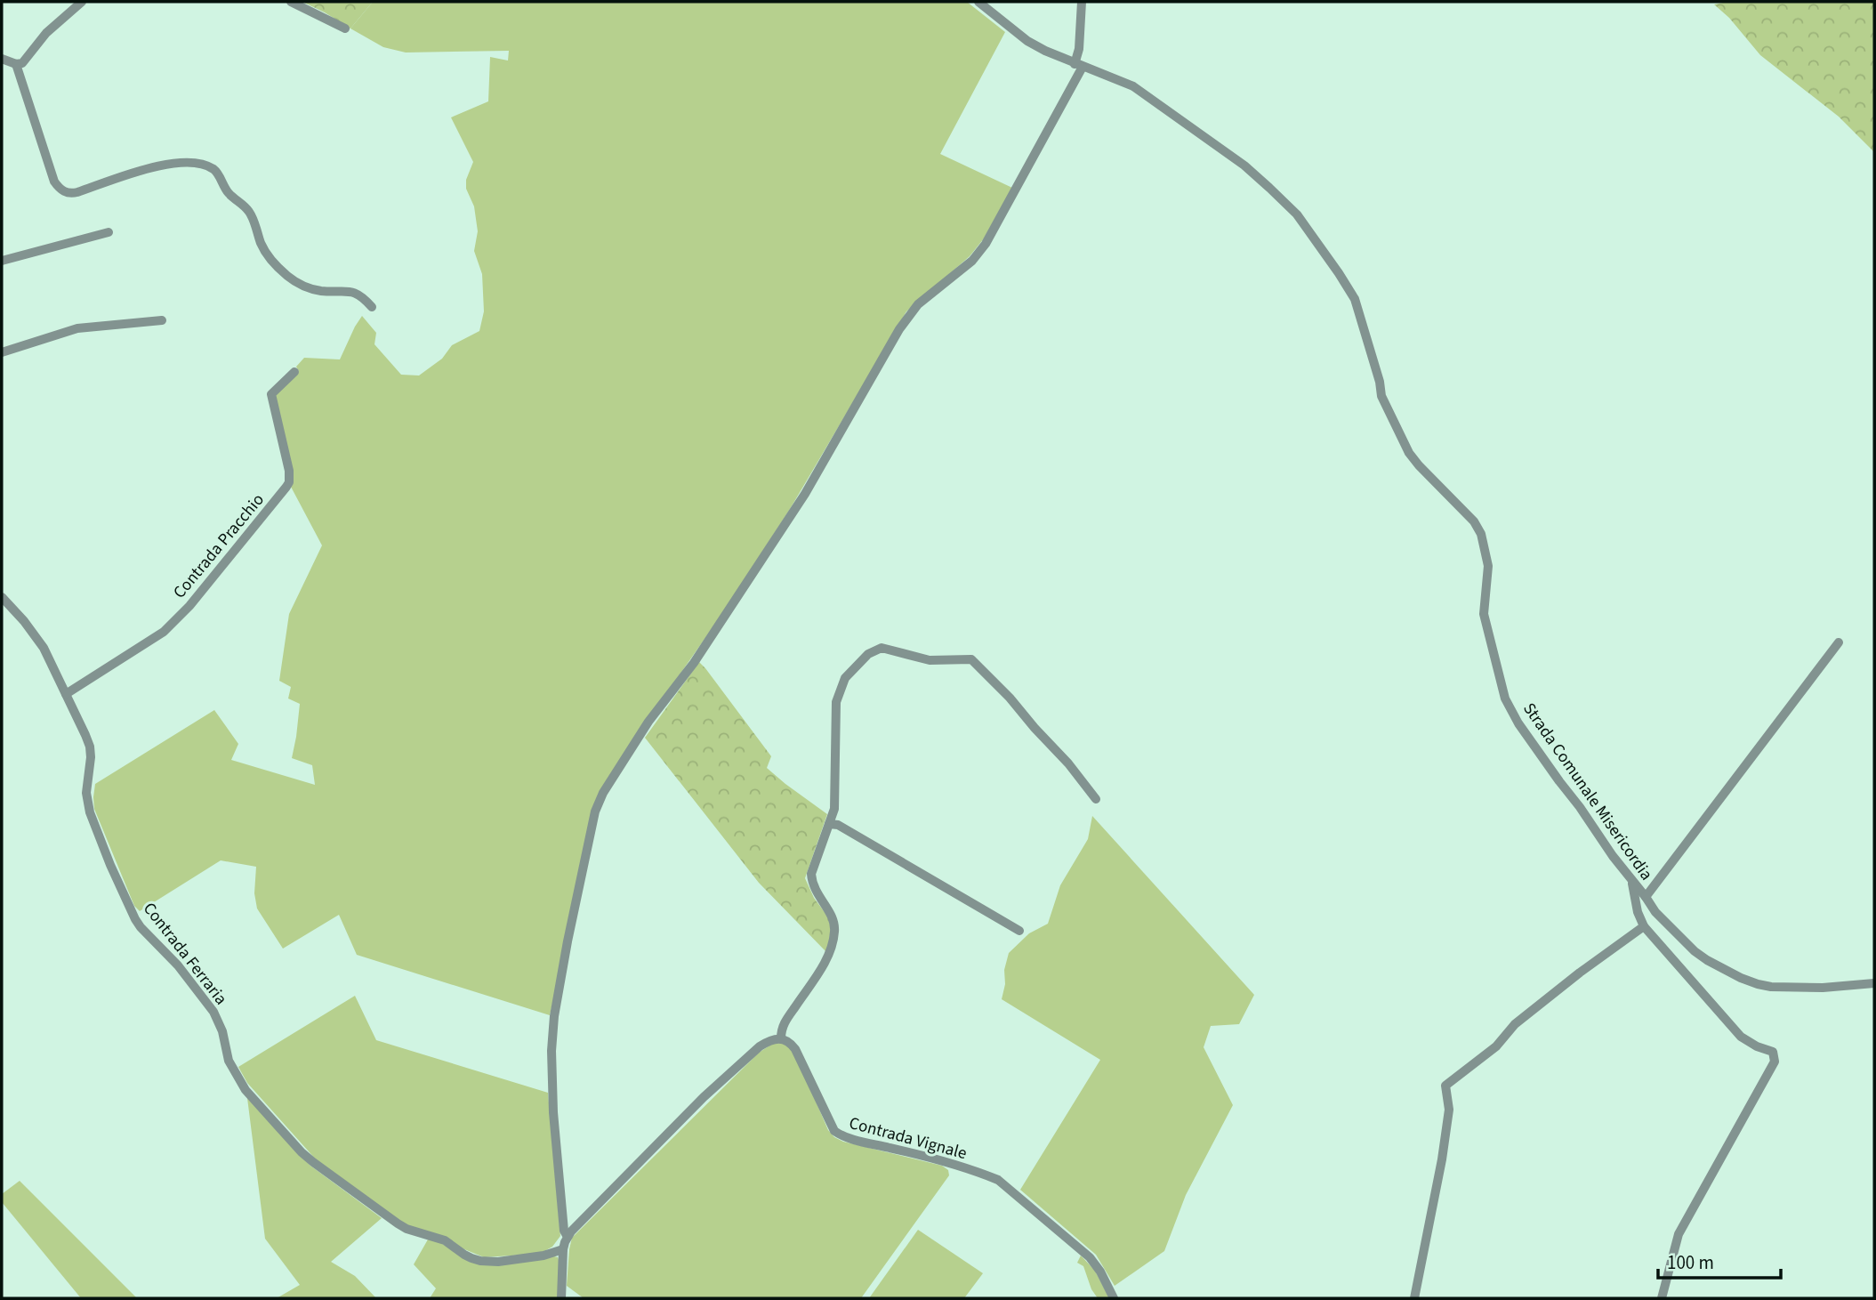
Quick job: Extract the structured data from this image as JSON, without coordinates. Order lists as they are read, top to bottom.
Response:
{
  "streets": {
    "street": [
      "Contrada Pracchio",
      "Strada Comunale Misericordia",
      "Contrada Ferraria",
      "Contrada Vignale"
    ]
  },
  "crossings": [
    ["Contrada Pracchio", "Contrada Ferraria"]
  ],
  "scale_bar": "100 m"
}
